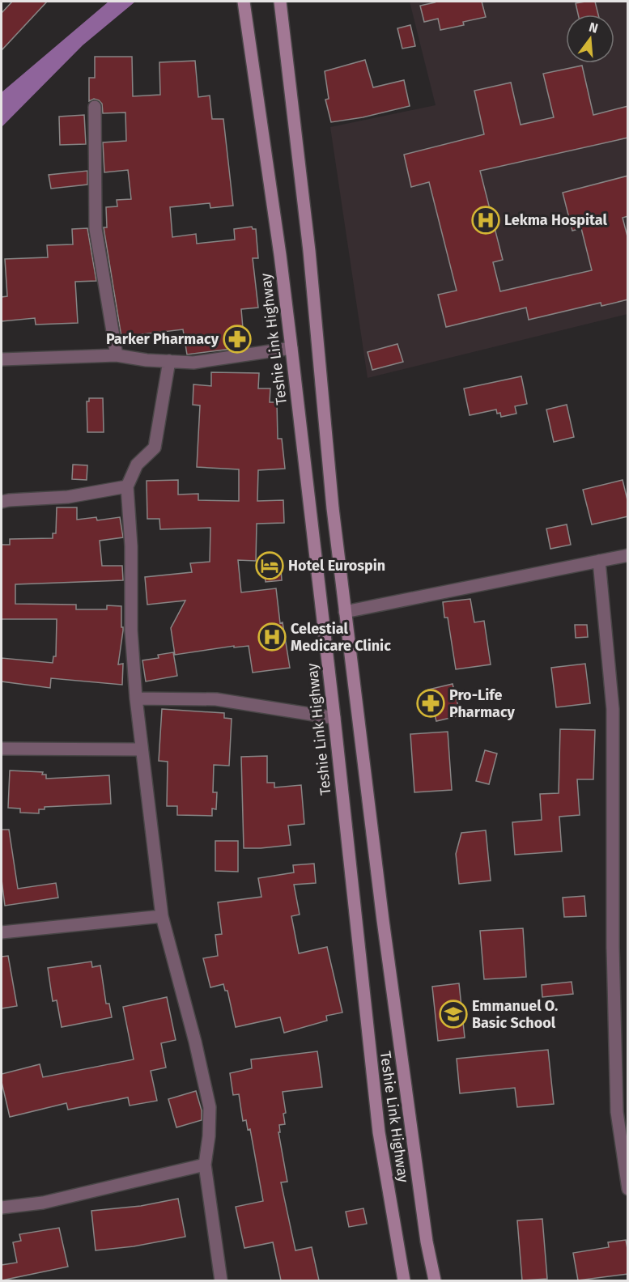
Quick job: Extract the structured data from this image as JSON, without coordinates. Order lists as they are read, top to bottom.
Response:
{
  "streets": {
    "main road": ["Teshie Link Highway"]
  },
  "places": {
    "hospital": ["Lekma Hospital", "Celestial Medicare Clinic"],
    "pharmacy": ["Parker Pharmacy", "Pro-Life Pharmacy"],
    "hotel": ["Hotel Eurospin"],
    "school or university": ["Emmanuel O. Basic School"]
  },
  "north": "top"
}
